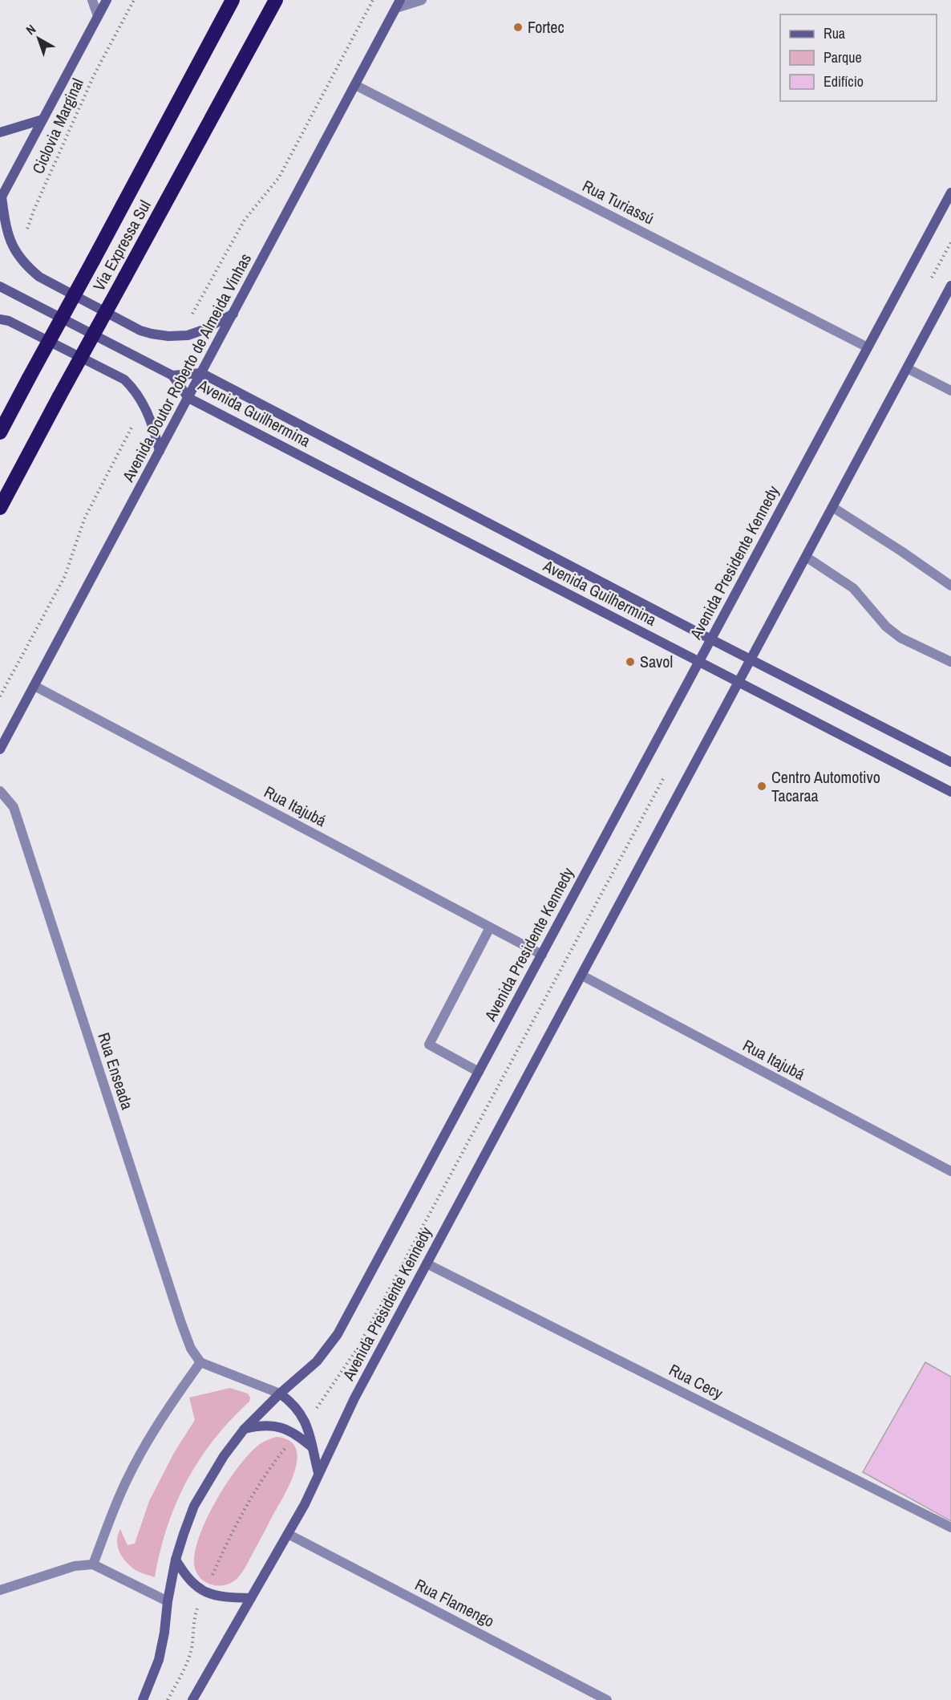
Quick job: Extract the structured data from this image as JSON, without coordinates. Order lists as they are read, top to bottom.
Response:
{
  "streets": {
    "highway": ["Via Expressa Sul"],
    "main road": ["Avenida Doutor Roberto de Almeida Vinhas", "Avenida Guilhermina", "Avenida Presidente Kennedy"],
    "street": [
      "Rua Turiassú",
      "Rua Itajubá",
      "Rua Enseada",
      "Rua Cecy",
      "Rua Flamengo"
    ],
    "path": ["Ciclovia Marginal"]
  },
  "crossings": [
    ["Rua Turiassú", "Avenida Doutor Roberto de Almeida Vinhas"],
    ["Rua Turiassú", "Avenida Presidente Kennedy"],
    ["Avenida Doutor Roberto de Almeida Vinhas", "Avenida Guilhermina"],
    ["Avenida Doutor Roberto de Almeida Vinhas", "Rua Itajubá"],
    ["Avenida Guilhermina", "Avenida Presidente Kennedy"],
    ["Avenida Presidente Kennedy", "Rua Itajubá"],
    ["Avenida Presidente Kennedy", "Rua Cecy"],
    ["Avenida Presidente Kennedy", "Rua Flamengo"]
  ],
  "places": ["Fortec", "Savol", "Centro Automotivo Tacaraa"],
  "legend": ["Rua", "Parque", "Edifício"],
  "north": "top left"
}
